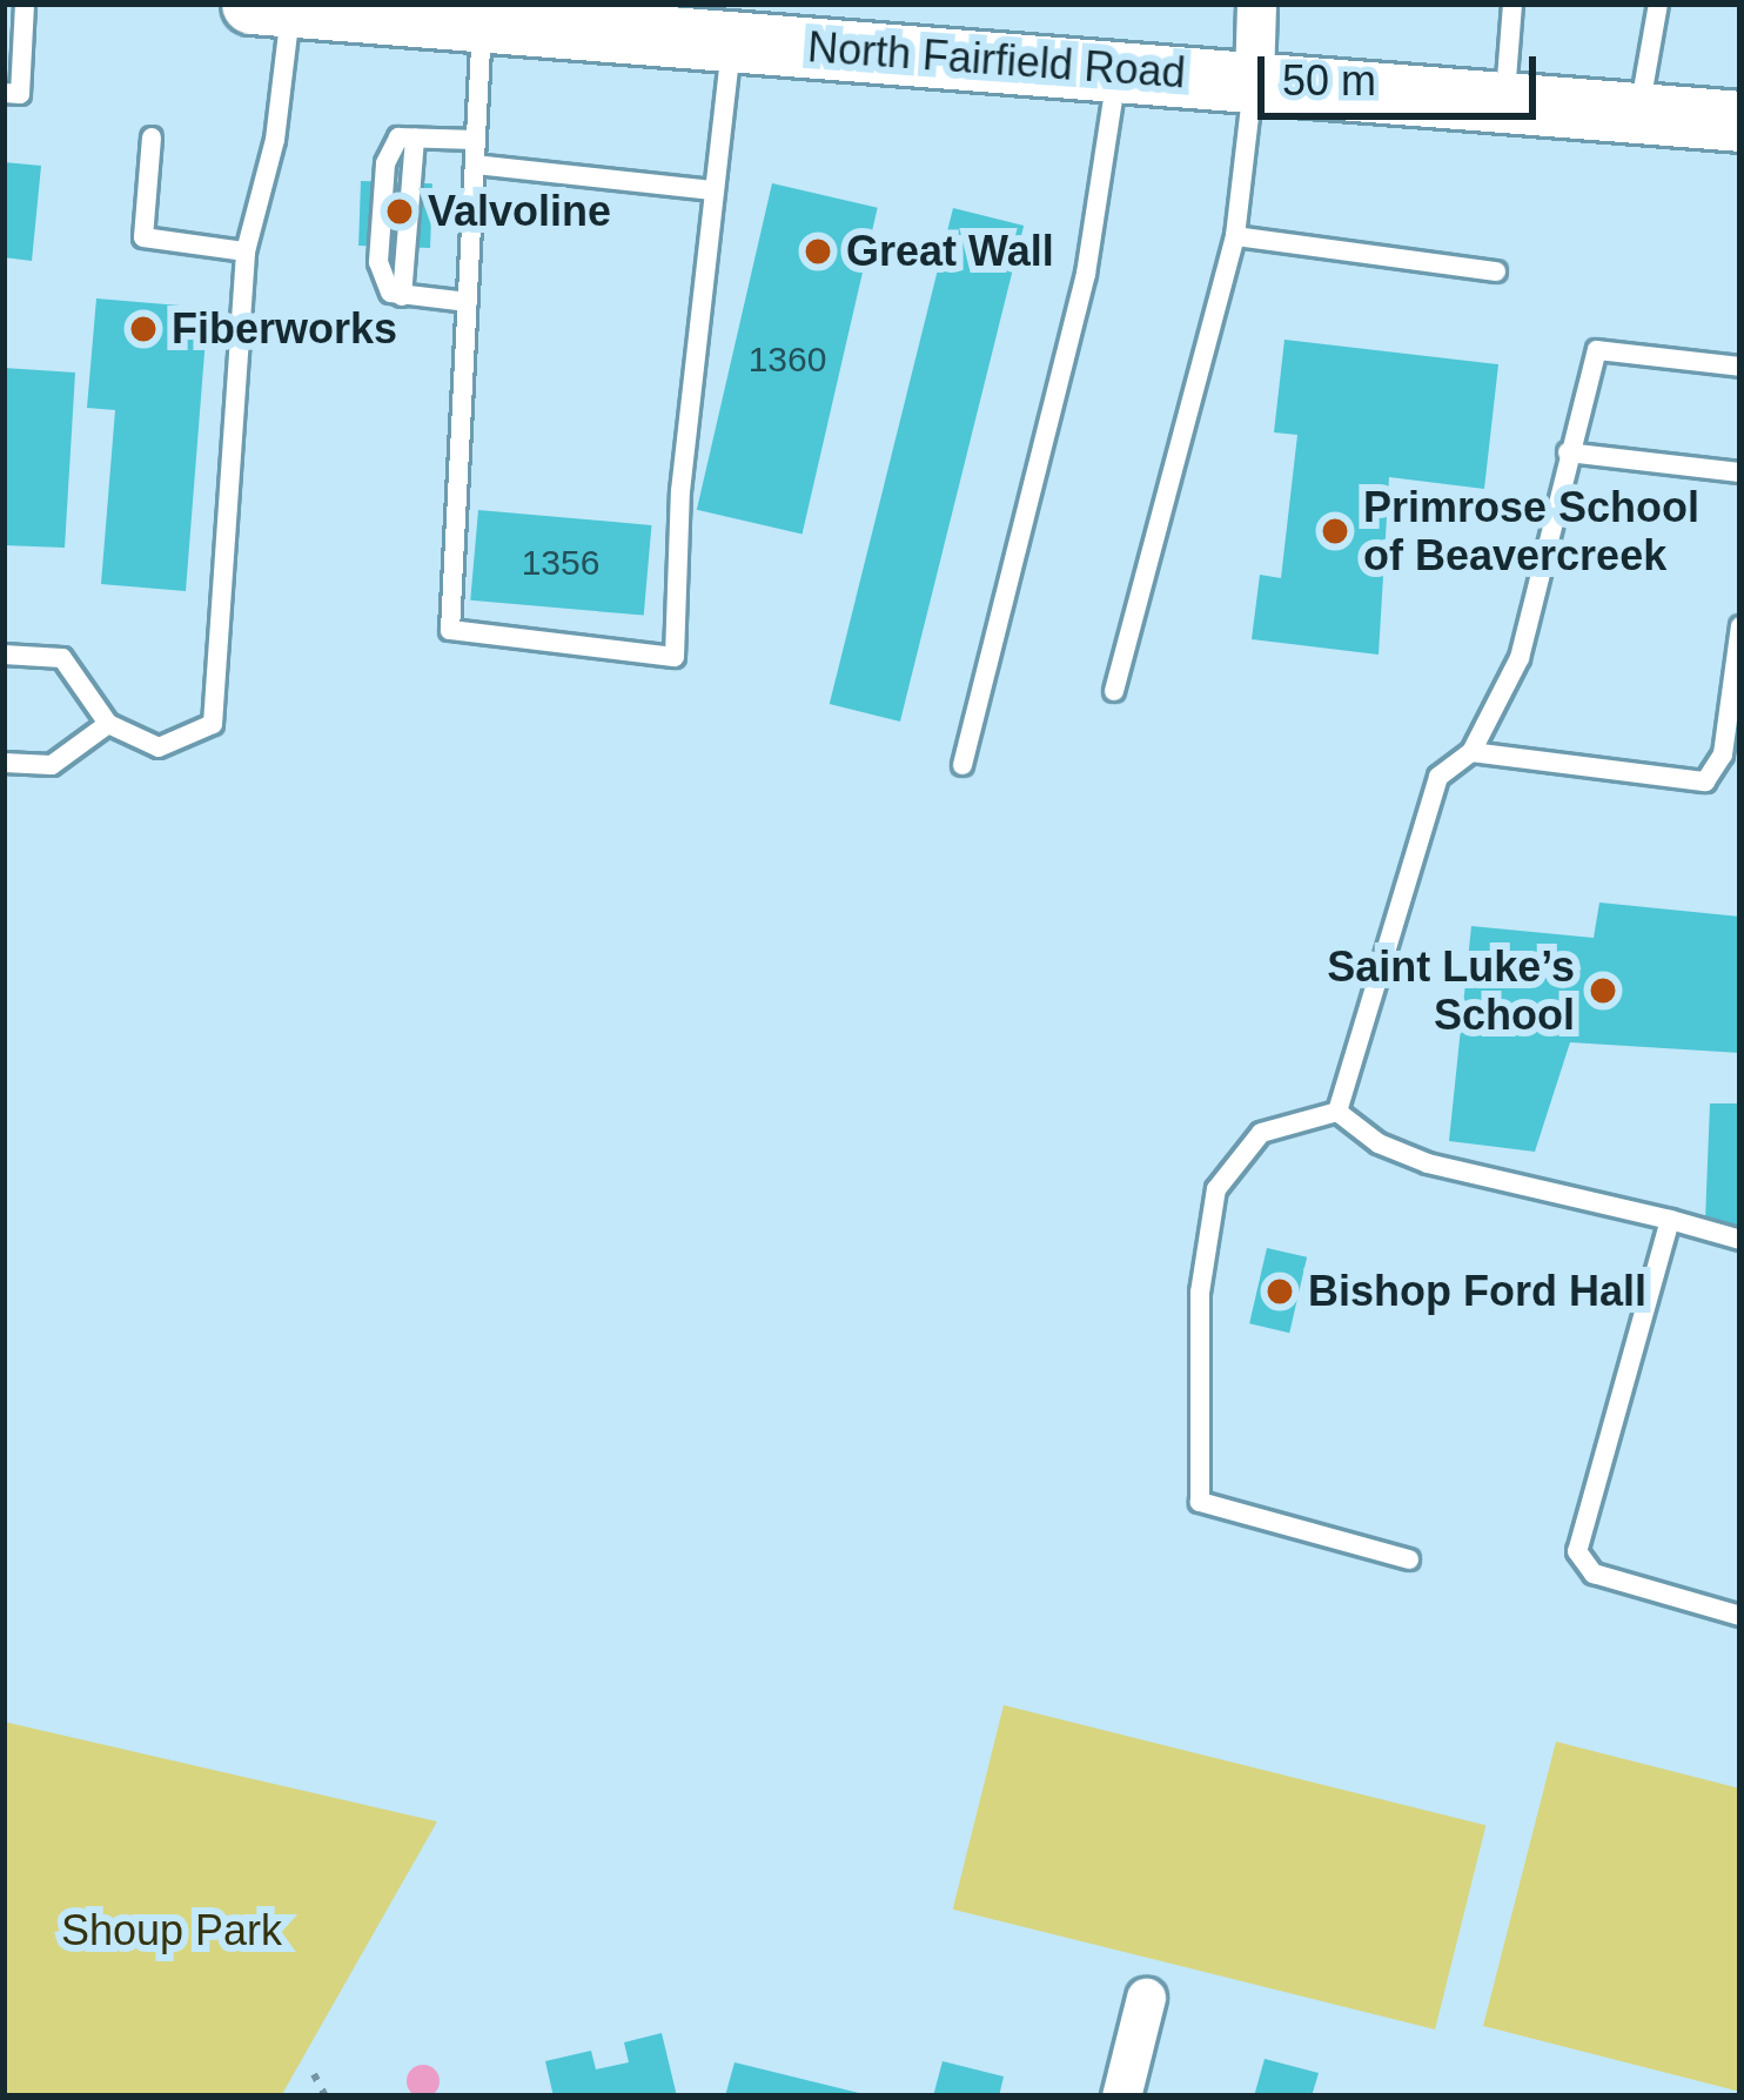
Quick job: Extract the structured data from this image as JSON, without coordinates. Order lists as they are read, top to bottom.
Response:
{
  "streets": {
    "main road": ["North Fairfield Road"]
  },
  "parks": ["Shoup Park"],
  "places": [
    "Valvoline",
    "Great Wall",
    "Fiberworks",
    "Primrose School of Beavercreek",
    "Saint Luke’s School",
    "Bishop Ford Hall"
  ],
  "house_numbers": ["1360", "1356"],
  "scale_bar": "50 m"
}
